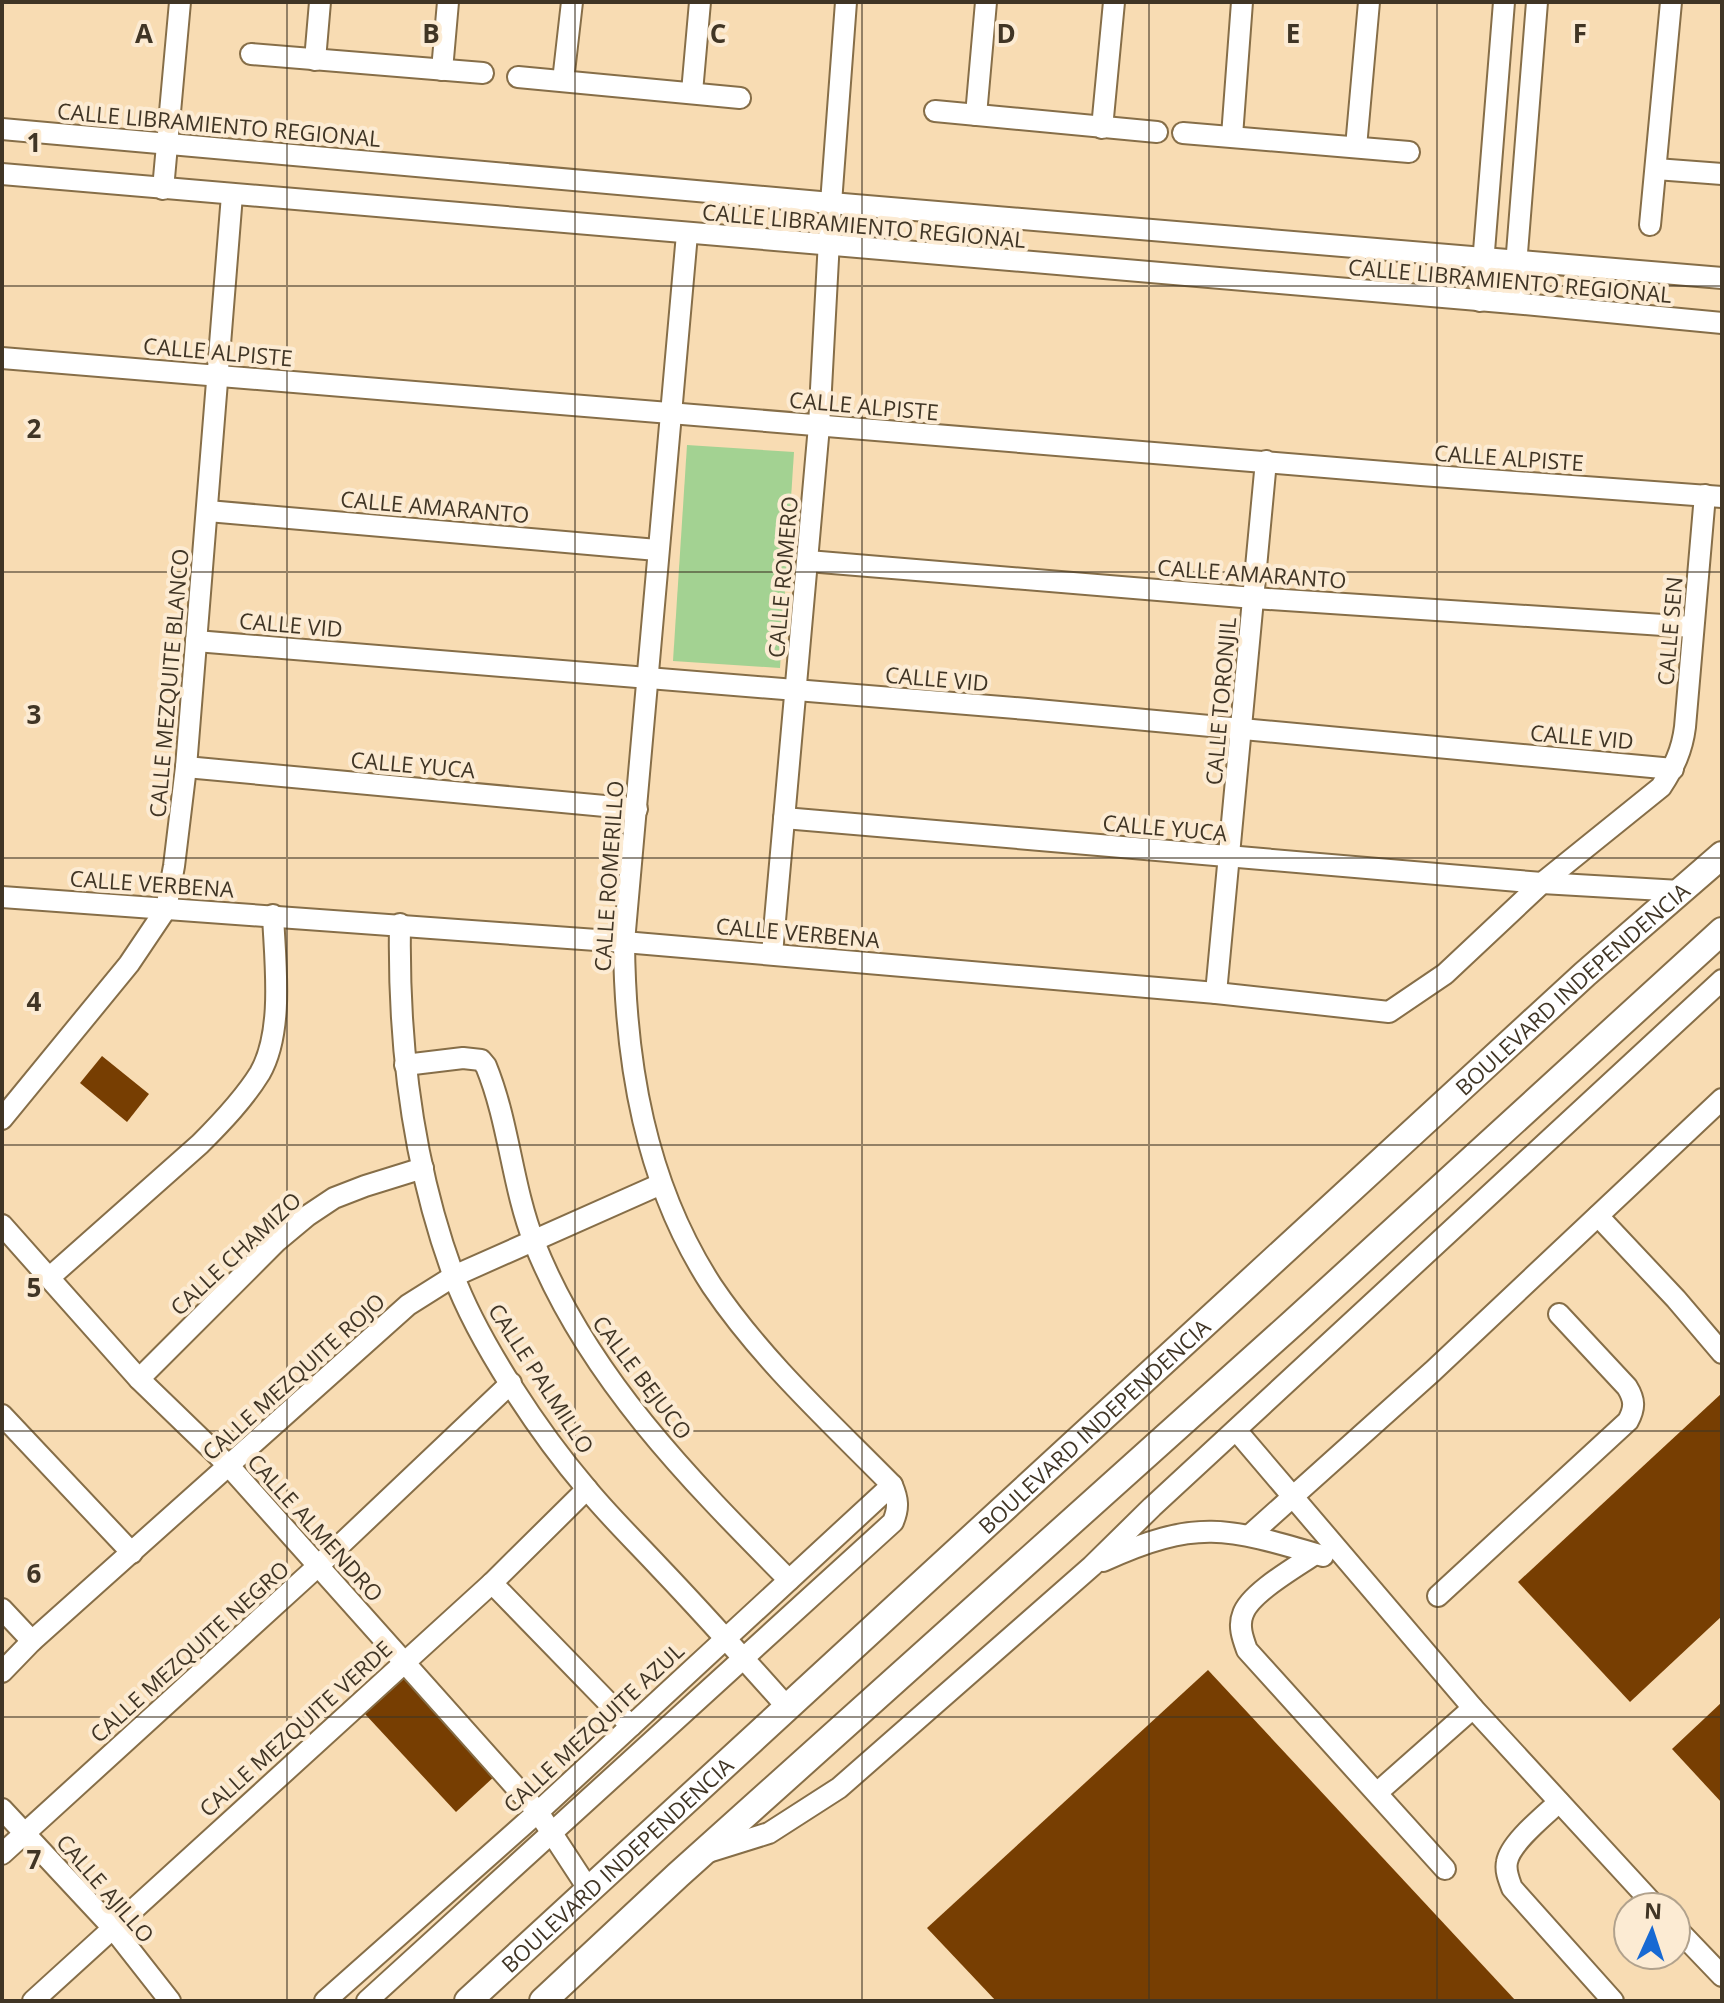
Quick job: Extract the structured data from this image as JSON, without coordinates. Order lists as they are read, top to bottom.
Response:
{
  "streets": {
    "main road": ["BOULEVARD INDEPENDENCIA"],
    "street": [
      "CALLE LIBRAMIENTO REGIONAL",
      "CALLE ALPISTE",
      "CALLE AMARANTO",
      "CALLE ROMERO",
      "CALLE VID",
      "CALLE SEN",
      "CALLE MEZQUITE BLANCO",
      "CALLE TORONJIL",
      "CALLE YUCA",
      "CALLE ROMERILLO",
      "CALLE VERBENA",
      "CALLE CHAMIZO",
      "CALLE MEZQUITE ROJO",
      "CALLE BEJUCO",
      "CALLE PALMILLO",
      "CALLE ALMENDRO",
      "CALLE MEZQUITE NEGRO",
      "CALLE MEZQUITE AZUL",
      "CALLE MEZQUITE VERDE",
      "CALLE AJILLO"
    ]
  },
  "crossings": [
    ["CALLE LIBRAMIENTO REGIONAL", "CALLE ROMERO"],
    ["CALLE LIBRAMIENTO REGIONAL", "CALLE MEZQUITE BLANCO"],
    ["CALLE LIBRAMIENTO REGIONAL", "CALLE ROMERILLO"],
    ["CALLE ALPISTE", "CALLE ROMERO"],
    ["CALLE ALPISTE", "CALLE SEN"],
    ["CALLE ALPISTE", "CALLE MEZQUITE BLANCO"],
    ["CALLE ALPISTE", "CALLE TORONJIL"],
    ["CALLE ALPISTE", "CALLE ROMERILLO"],
    ["CALLE AMARANTO", "CALLE ROMERO"],
    ["CALLE AMARANTO", "CALLE SEN"],
    ["CALLE AMARANTO", "CALLE MEZQUITE BLANCO"],
    ["CALLE AMARANTO", "CALLE TORONJIL"],
    ["CALLE AMARANTO", "CALLE ROMERILLO"],
    ["CALLE ROMERO", "CALLE VID"],
    ["CALLE ROMERO", "CALLE YUCA"],
    ["CALLE ROMERO", "CALLE VERBENA"],
    ["CALLE VID", "CALLE SEN"],
    ["CALLE VID", "CALLE MEZQUITE BLANCO"],
    ["CALLE VID", "CALLE TORONJIL"],
    ["CALLE VID", "CALLE ROMERILLO"],
    ["CALLE MEZQUITE BLANCO", "CALLE YUCA"],
    ["CALLE MEZQUITE BLANCO", "CALLE VERBENA"],
    ["CALLE TORONJIL", "CALLE YUCA"],
    ["CALLE TORONJIL", "CALLE VERBENA"],
    ["CALLE YUCA", "CALLE ROMERILLO"],
    ["CALLE YUCA", "CALLE VERBENA"],
    ["CALLE YUCA", "BOULEVARD INDEPENDENCIA"],
    ["CALLE ROMERILLO", "CALLE VERBENA"],
    ["CALLE ROMERILLO", "CALLE MEZQUITE ROJO"],
    ["CALLE ROMERILLO", "CALLE MEZQUITE AZUL"],
    ["CALLE VERBENA", "CALLE PALMILLO"],
    ["BOULEVARD INDEPENDENCIA", "CALLE PALMILLO"],
    ["BOULEVARD INDEPENDENCIA", "CALLE ALMENDRO"],
    ["CALLE CHAMIZO", "CALLE PALMILLO"],
    ["CALLE CHAMIZO", "CALLE ALMENDRO"],
    ["CALLE MEZQUITE ROJO", "CALLE BEJUCO"],
    ["CALLE MEZQUITE ROJO", "CALLE PALMILLO"],
    ["CALLE MEZQUITE ROJO", "CALLE ALMENDRO"],
    ["CALLE BEJUCO", "CALLE PALMILLO"],
    ["CALLE BEJUCO", "CALLE MEZQUITE AZUL"],
    ["CALLE PALMILLO", "CALLE MEZQUITE NEGRO"],
    ["CALLE PALMILLO", "CALLE MEZQUITE AZUL"],
    ["CALLE PALMILLO", "CALLE MEZQUITE VERDE"],
    ["CALLE ALMENDRO", "CALLE MEZQUITE NEGRO"],
    ["CALLE ALMENDRO", "CALLE MEZQUITE AZUL"],
    ["CALLE ALMENDRO", "CALLE MEZQUITE VERDE"],
    ["CALLE MEZQUITE NEGRO", "CALLE AJILLO"],
    ["CALLE MEZQUITE VERDE", "CALLE AJILLO"]
  ],
  "north": "top",
  "grid": {
    "columns": [
      "A",
      "B",
      "C",
      "D",
      "E",
      "F"
    ],
    "rows": [
      "1",
      "2",
      "3",
      "4",
      "5",
      "6",
      "7"
    ]
  }
}
